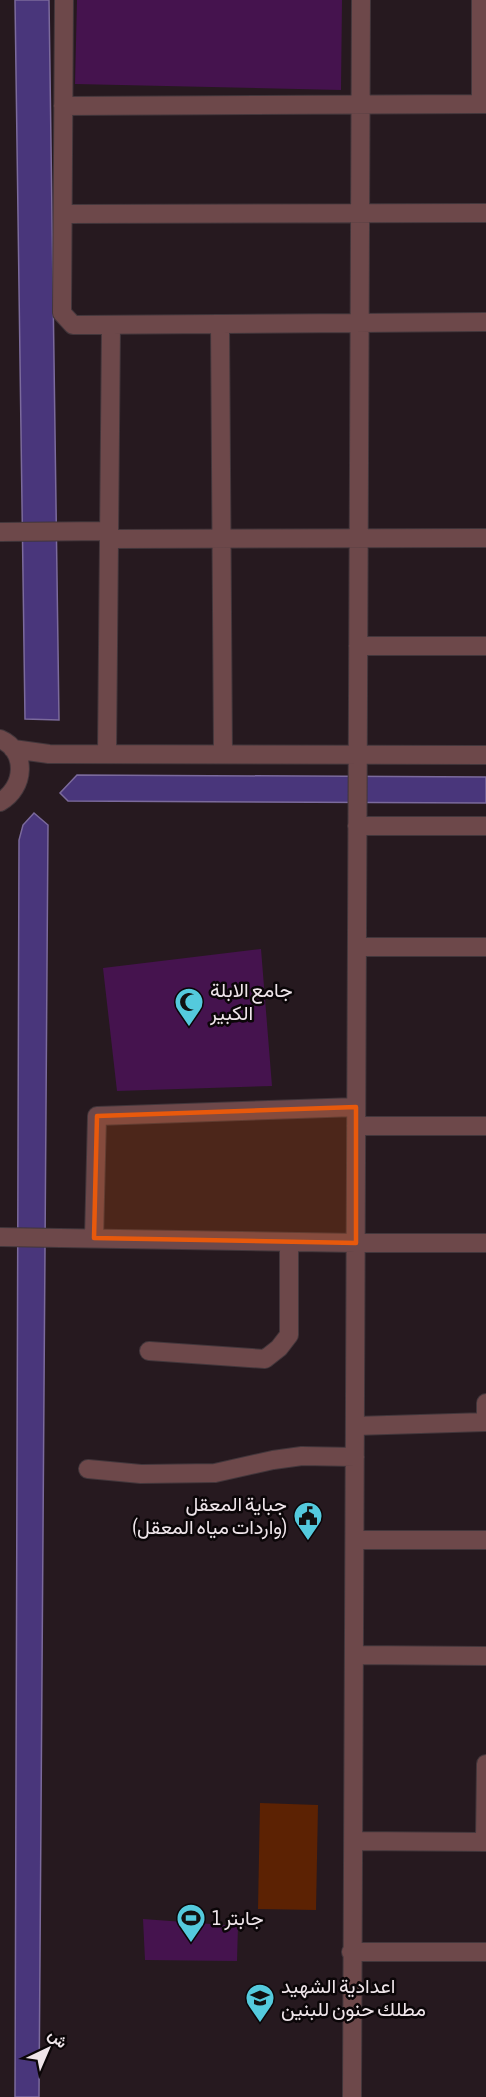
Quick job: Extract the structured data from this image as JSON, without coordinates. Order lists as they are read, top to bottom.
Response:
{
  "places": {
    "mosque": ["جامع الابلة الكبير"],
    "public building": ["جباية المعقل (واردات مياه المعقل)"],
    "sports": ["جابتر 1"],
    "school or university": ["اعدادية الشهيد مطلك حنون للبنين"]
  },
  "north": "top right"
}
